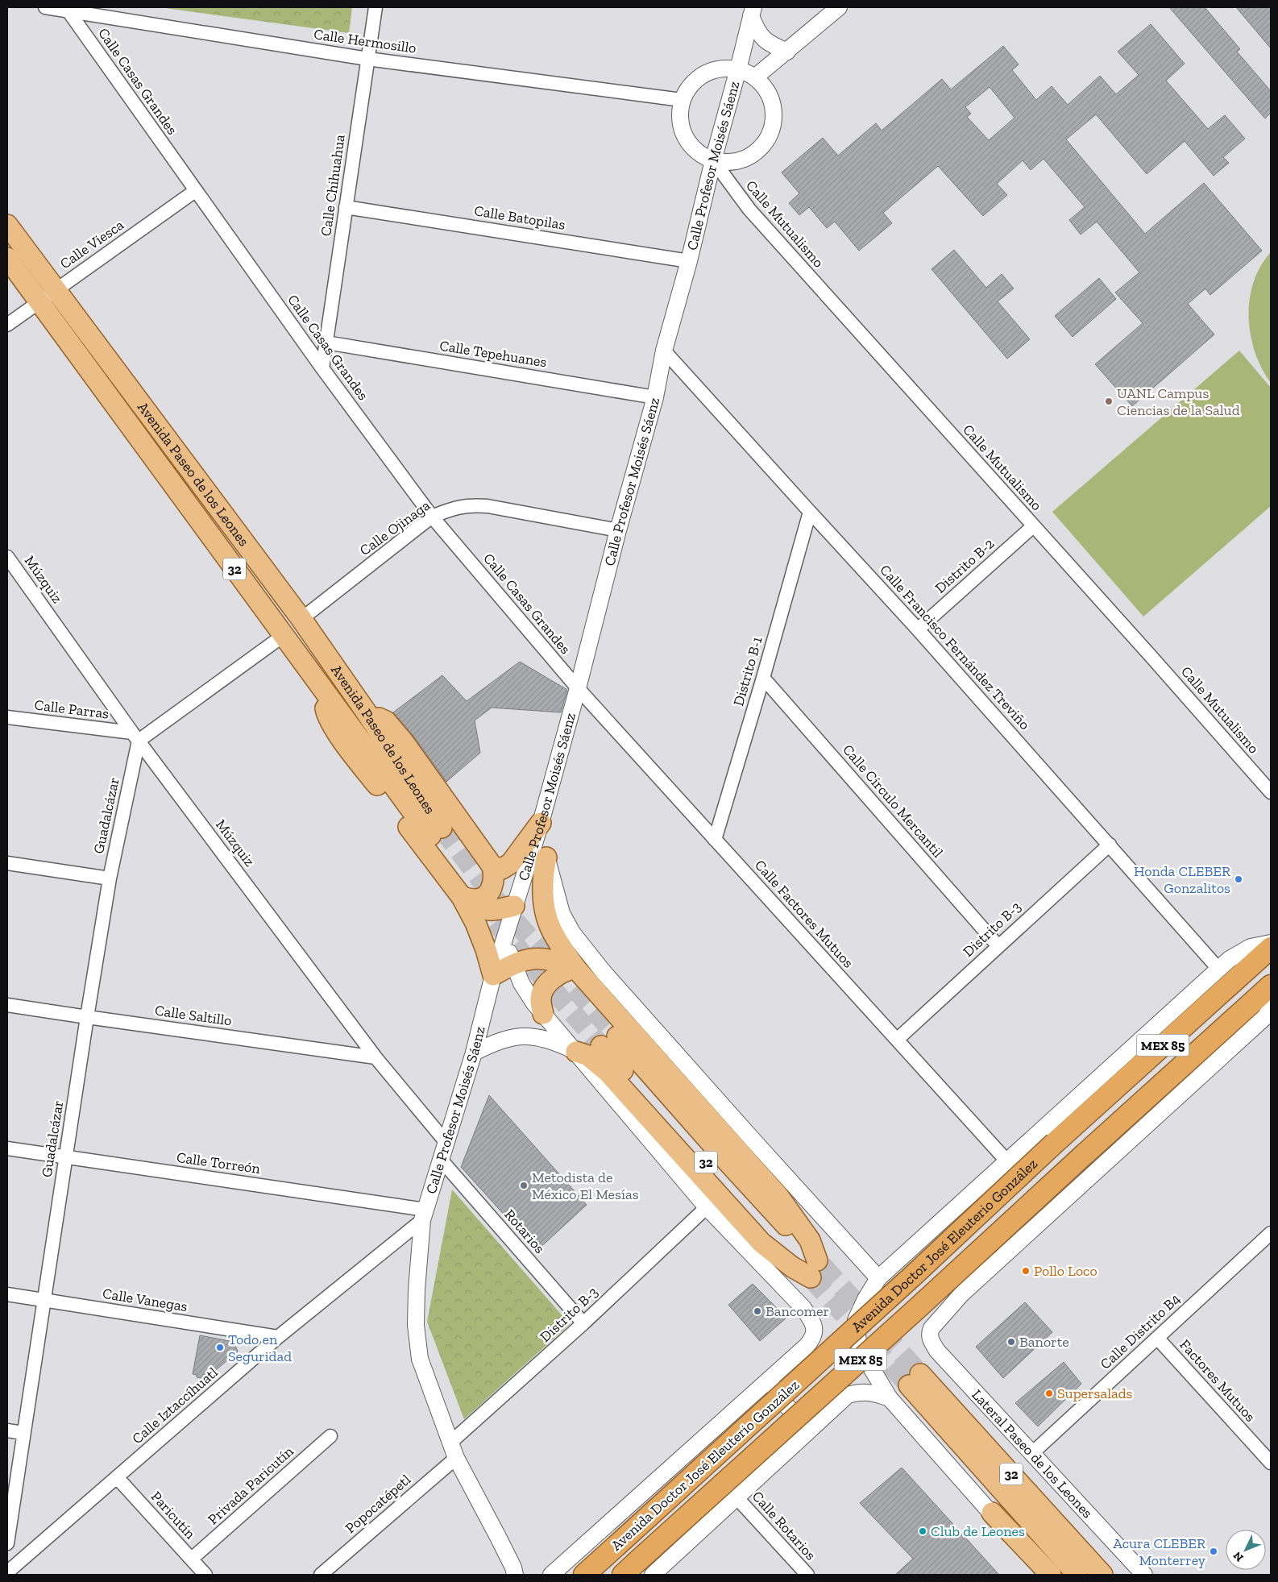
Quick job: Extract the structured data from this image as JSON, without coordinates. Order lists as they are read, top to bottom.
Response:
{
  "streets": {
    "highway": ["MEX 85", "Avenida Doctor José Eleuterio González"],
    "main road": ["Avenida Paseo de los Leones", "32"],
    "street": [
      "Calle Hermosillo",
      "Calle Casas Grandes",
      "Calle Profesor Moisés Sáenz",
      "Calle Chihuahua",
      "Calle Batopilas",
      "Calle Mutualismo",
      "Calle Viesca",
      "Calle Tepehuanes",
      "Calle Ojinaga",
      "Distrito B-2",
      "Múzquiz",
      "Calle Francisco Fernández Treviño",
      "Distrito B-1",
      "Calle Parras",
      "Calle Círculo Mercantil",
      "Guadalcázar",
      "Calle Factores Mutuos",
      "Distrito B-3",
      "Calle Saltillo",
      "Calle Torreón",
      "Rotarios",
      "Calle Vanegas",
      "Calle Distrito B4",
      "Factores Mutuos",
      "Calle Iztaccíhuatl",
      "Lateral Paseo de los Leones",
      "Privada Paricutín",
      "Popocatépetl",
      "Paricutín",
      "Calle Rotarios"
    ]
  },
  "crossings": [
    ["Calle Hermosillo", "Calle Casas Grandes"],
    ["Calle Hermosillo", "Calle Chihuahua"],
    ["Calle Casas Grandes", "Calle Profesor Moisés Sáenz"],
    ["Calle Casas Grandes", "Calle Chihuahua"],
    ["Calle Casas Grandes", "Calle Viesca"],
    ["Calle Casas Grandes", "Calle Ojinaga"],
    ["Calle Casas Grandes", "Calle Factores Mutuos"],
    ["Calle Profesor Moisés Sáenz", "Calle Batopilas"],
    ["Calle Profesor Moisés Sáenz", "Calle Mutualismo"],
    ["Calle Profesor Moisés Sáenz", "Calle Tepehuanes"],
    ["Calle Profesor Moisés Sáenz", "Calle Ojinaga"],
    ["Calle Profesor Moisés Sáenz", "Múzquiz"],
    ["Calle Profesor Moisés Sáenz", "Calle Francisco Fernández Treviño"],
    ["Calle Profesor Moisés Sáenz", "Calle Factores Mutuos"],
    ["Calle Profesor Moisés Sáenz", "Distrito B-3"],
    ["Calle Profesor Moisés Sáenz", "Calle Torreón"],
    ["Calle Profesor Moisés Sáenz", "Rotarios"],
    ["Calle Profesor Moisés Sáenz", "Calle Iztaccíhuatl"],
    ["Calle Profesor Moisés Sáenz", "Popocatépetl"],
    ["Calle Chihuahua", "Calle Batopilas"],
    ["Calle Chihuahua", "Calle Tepehuanes"],
    ["Calle Mutualismo", "Distrito B-2"],
    ["Calle Viesca", "Avenida Paseo de los Leones"],
    ["Avenida Paseo de los Leones", "Calle Ojinaga"],
    ["Distrito B-2", "Calle Francisco Fernández Treviño"],
    ["Múzquiz", "Calle Parras"],
    ["Múzquiz", "Guadalcázar"],
    ["Múzquiz", "Calle Saltillo"],
    ["Calle Francisco Fernández Treviño", "Distrito B-1"],
    ["Calle Francisco Fernández Treviño", "Distrito B-3"],
    ["Distrito B-1", "Calle Círculo Mercantil"],
    ["Distrito B-1", "Calle Factores Mutuos"],
    ["Calle Parras", "Guadalcázar"],
    ["Calle Círculo Mercantil", "Distrito B-3"],
    ["Guadalcázar", "Calle Saltillo"],
    ["Guadalcázar", "Calle Torreón"],
    ["Guadalcázar", "Calle Vanegas"],
    ["Calle Factores Mutuos", "Distrito B-3"],
    ["Distrito B-3", "Rotarios"],
    ["Calle Torreón", "Calle Iztaccíhuatl"],
    ["Calle Vanegas", "Calle Iztaccíhuatl"],
    ["Calle Distrito B4", "Factores Mutuos"],
    ["Calle Distrito B4", "Lateral Paseo de los Leones"],
    ["Calle Iztaccíhuatl", "Paricutín"],
    ["Privada Paricutín", "Paricutín"]
  ],
  "places": [
    "UANL Campus Ciencias de la Salud",
    "Honda CLEBER Gonzalitos",
    "Metodista de México El Mesías",
    "Pollo Loco",
    "Bancomer",
    "Banorte",
    "Todo en Seguridad",
    "Supersalads",
    "Club de Leones",
    "Acura CLEBER Monterrey"
  ],
  "north": "bottom left"
}
